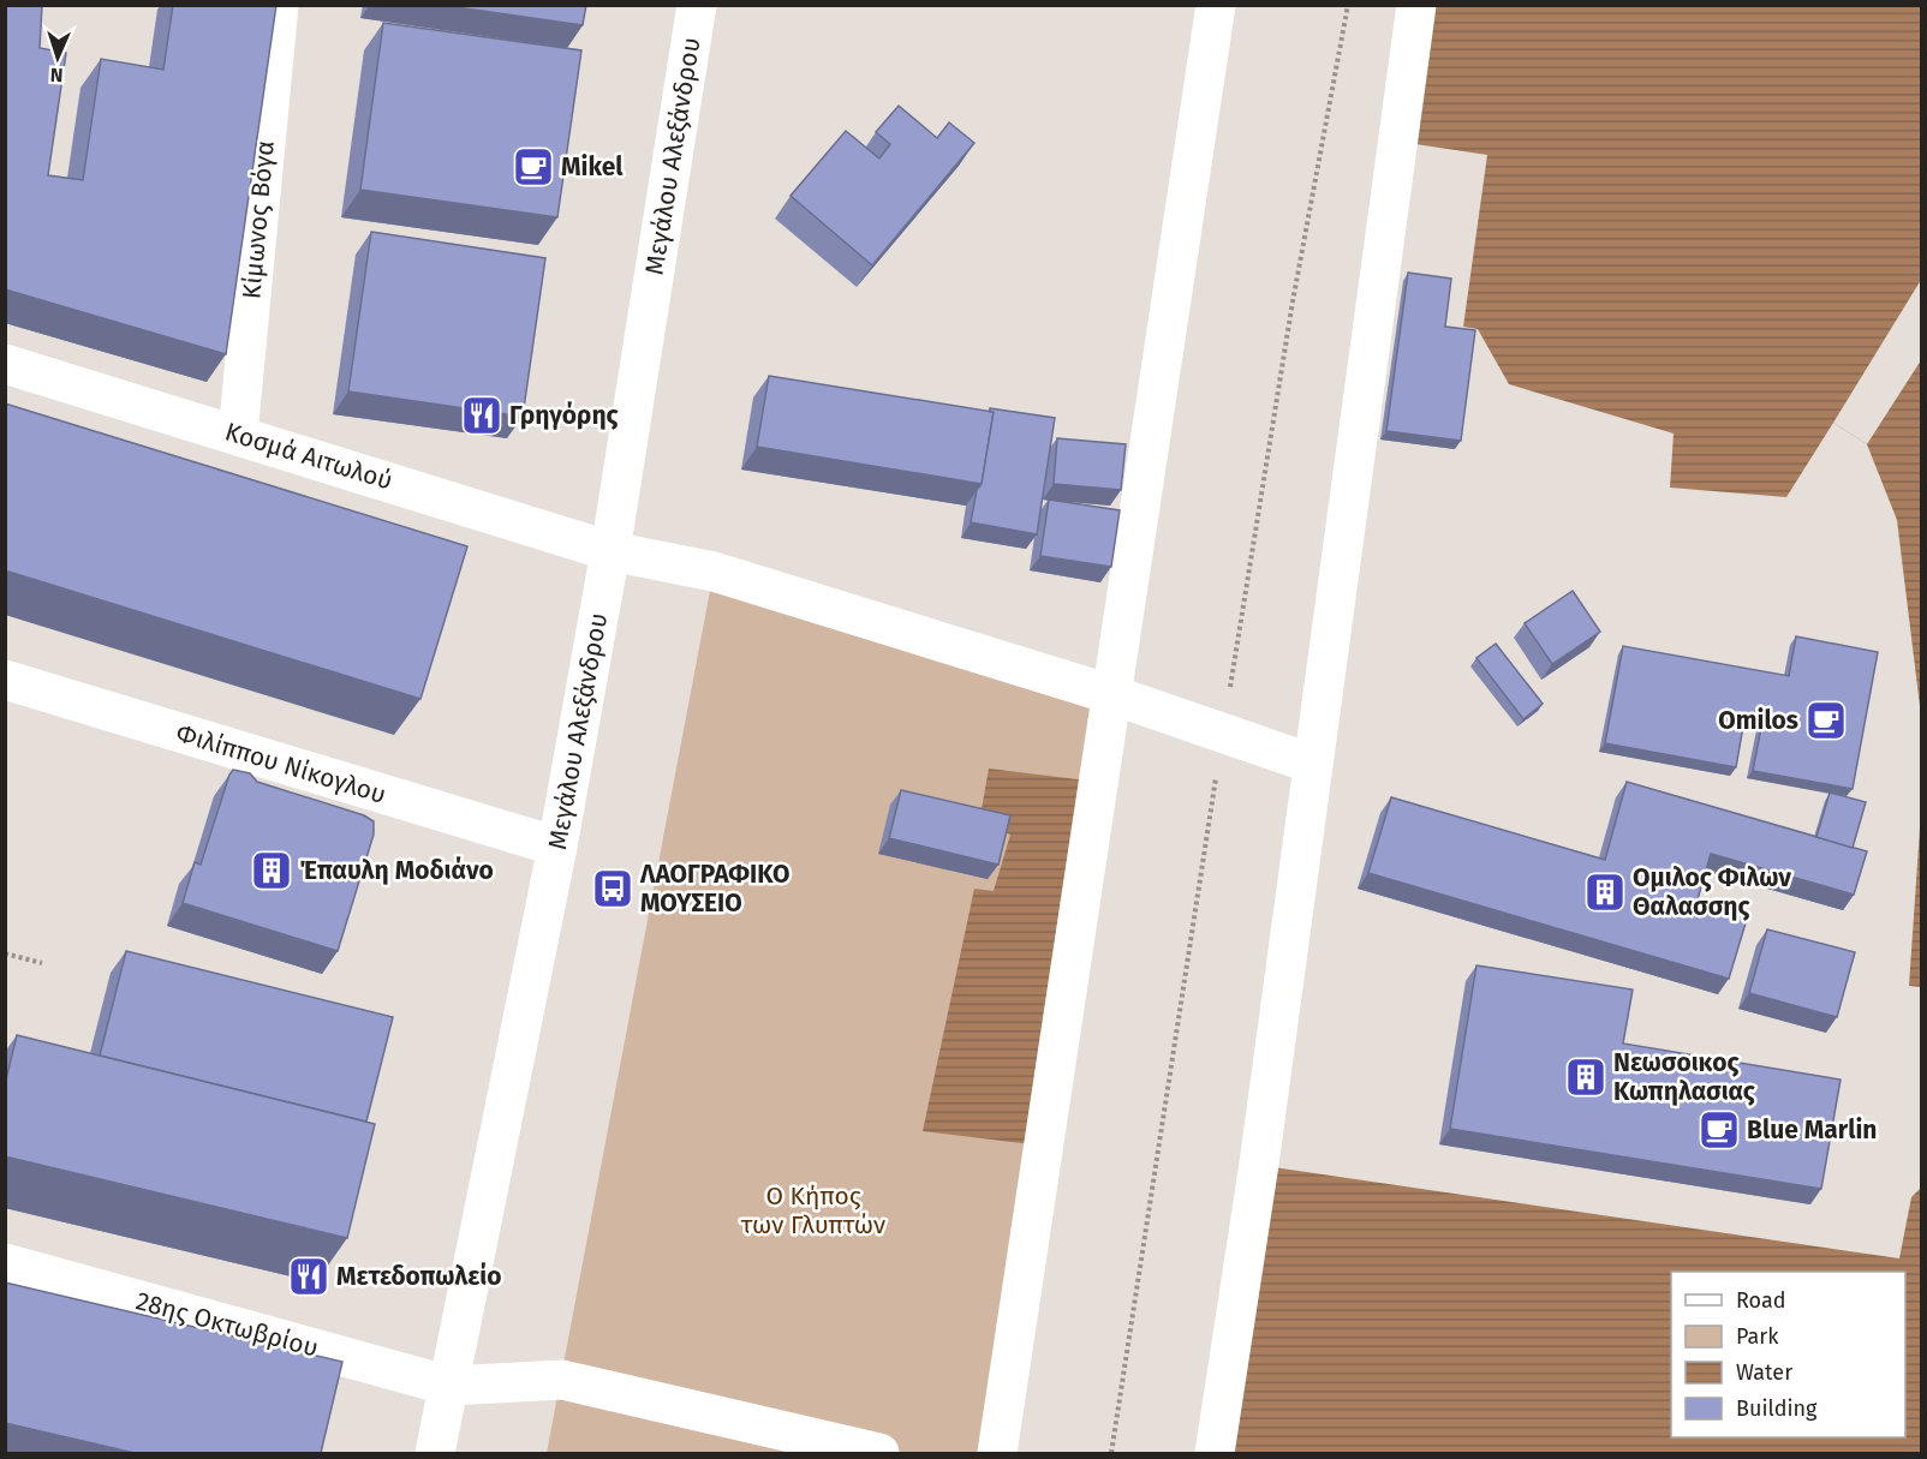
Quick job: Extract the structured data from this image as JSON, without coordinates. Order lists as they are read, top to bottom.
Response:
{
  "streets": {
    "street": [
      "Μεγάλου Αλεξάνδρου",
      "Κίμωνος Βόγα",
      "Κοσμά Αιτωλού",
      "Φιλίππου Νίκογλου",
      "28ης Οκτωβρίου"
    ]
  },
  "crossings": [
    ["Μεγάλου Αλεξάνδρου", "Κοσμά Αιτωλού"],
    ["Μεγάλου Αλεξάνδρου", "Φιλίππου Νίκογλου"],
    ["Μεγάλου Αλεξάνδρου", "28ης Οκτωβρίου"],
    ["Κίμωνος Βόγα", "Κοσμά Αιτωλού"]
  ],
  "parks": ["Ο Κήπος των Γλυπτών"],
  "places": {
    "cafe": ["Mikel", "Omilos", "Blue Marlin"],
    "restaurant": ["Γρηγόρης", "Μετεδοπωλείο"],
    "building": ["Έπαυλη Μοδιάνο", "Ομιλος Φιλων Θαλασσης", "Νεωσοικος Κωπηλασιας"],
    "bus stop": ["ΛΑΟΓΡΑΦΙΚΟ ΜΟΥΣΕΙΟ"]
  },
  "legend": [
    "Road",
    "Park",
    "Water",
    "Building"
  ],
  "north": "bottom"
}
